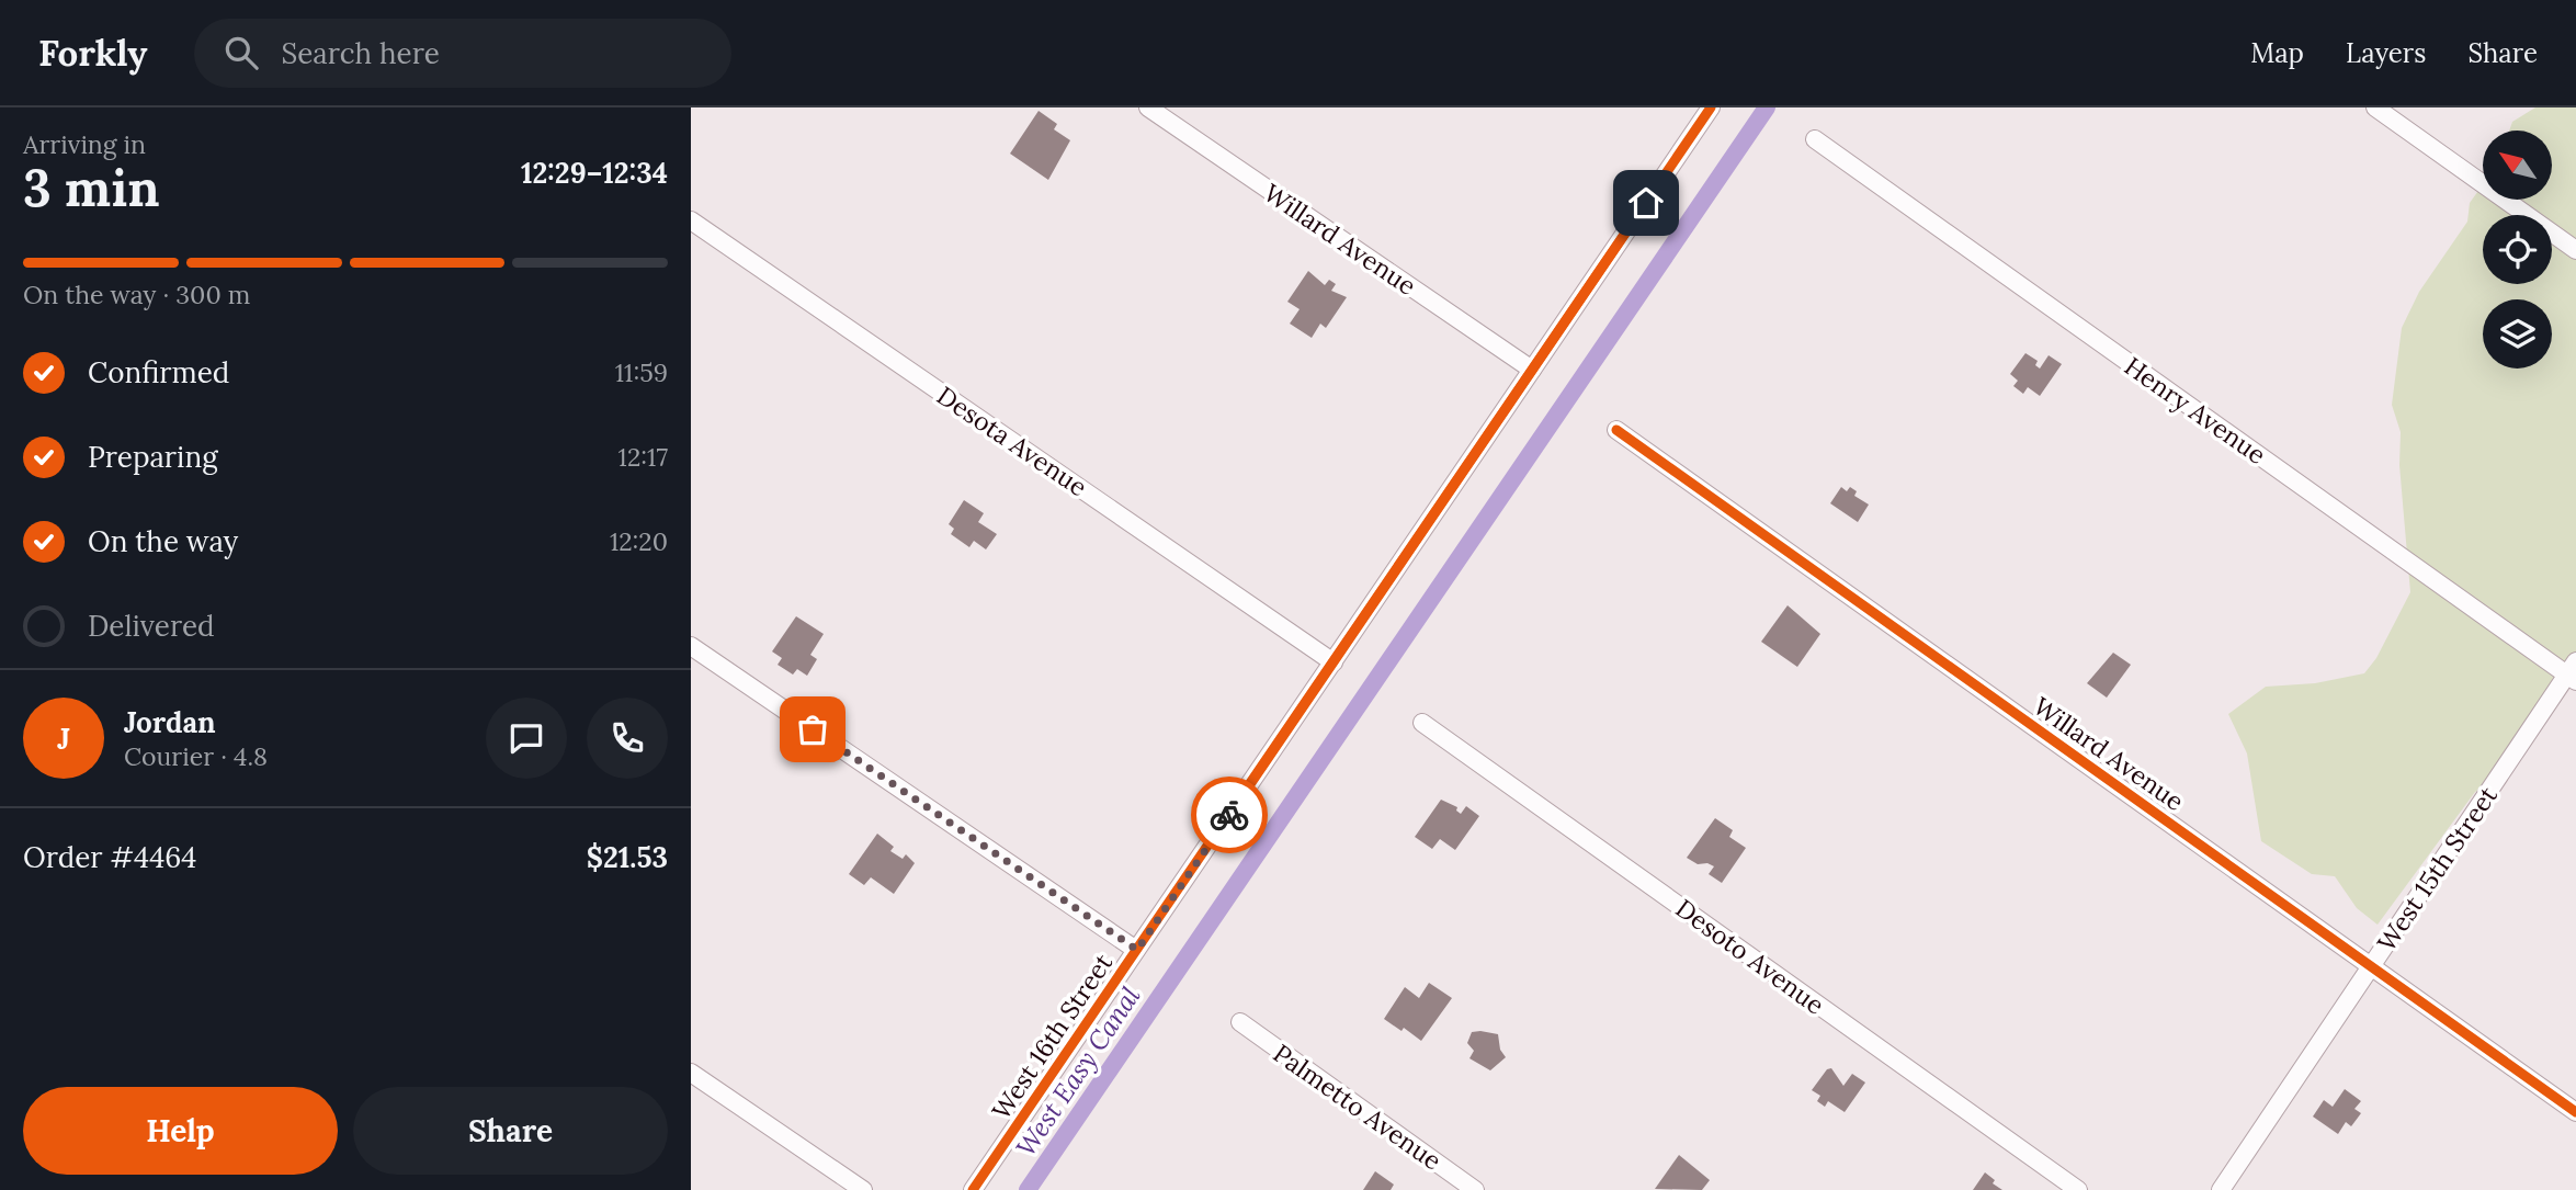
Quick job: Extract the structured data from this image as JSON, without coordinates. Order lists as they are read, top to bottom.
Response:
{
  "streets": {
    "street": [
      "Willard Avenue",
      "Henry Avenue",
      "Desota Avenue",
      "West 15th Street",
      "Desoto Avenue",
      "West 16th Street",
      "Palmetto Avenue"
    ]
  },
  "crossings": [
    ["Willard Avenue", "West 15th Street"],
    ["Willard Avenue", "West 16th Street"],
    ["Henry Avenue", "West 15th Street"],
    ["Desota Avenue", "West 16th Street"]
  ],
  "water": ["West Easy Canal"],
  "north": "top left",
  "page": {
    "header": "Forkly",
    "search": "Search here",
    "nav": ["Map", "Layers", "Share"],
    "heading": ["3 min", "Arriving in", "12:29–12:34"],
    "panel": [
      "Jordan",
      "Courier · 4.8",
      "Order #4464",
      "$21.53"
    ],
    "bar": "On the way · 300 m",
    "list": [
      ["Confirmed", "11:59"],
      ["Preparing", "12:17"],
      ["On the way", "12:20"],
      "Delivered"
    ],
    "round": "J",
    "buttons": ["Help", "Share"]
  }
}
